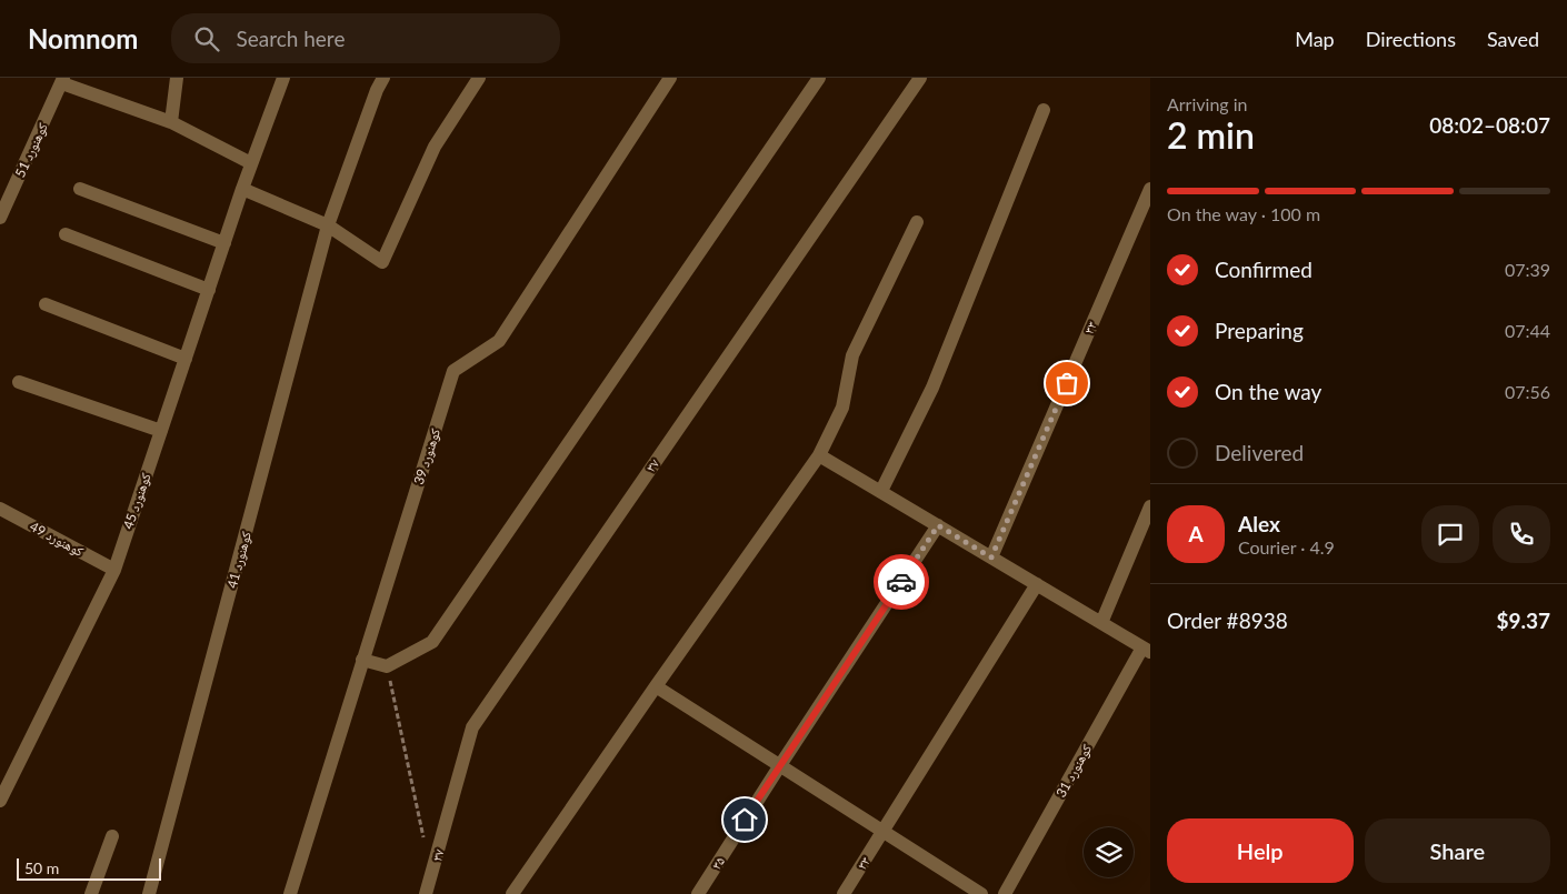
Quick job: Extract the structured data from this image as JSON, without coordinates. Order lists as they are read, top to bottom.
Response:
{
  "streets": {
    "street": [
      "کوهنورد 51",
      "۳۳",
      "کوهنورد 39",
      "۳۷",
      "کوهنورد 45",
      "کوهنورد 49",
      "کوهنورد 41",
      "کوهنورد 31",
      "۳۵"
    ]
  },
  "crossings": [
    ["کوهنورد 45", "کوهنورد 49"]
  ],
  "scale_bar": "50 m",
  "page": {
    "header": "Nomnom",
    "search": "Search here",
    "nav": ["Map", "Directions", "Saved"],
    "heading": ["2 min", "Arriving in", "08:02–08:07"],
    "panel": [
      "Alex",
      "Courier · 4.9",
      "Order #8938",
      "$9.37"
    ],
    "bar": "On the way · 100 m",
    "list": [
      ["Confirmed", "07:39"],
      ["Preparing", "07:44"],
      ["On the way", "07:56"],
      "Delivered"
    ],
    "round": "A",
    "buttons": ["Help", "Share"],
    "scale": "50 m"
  }
}
